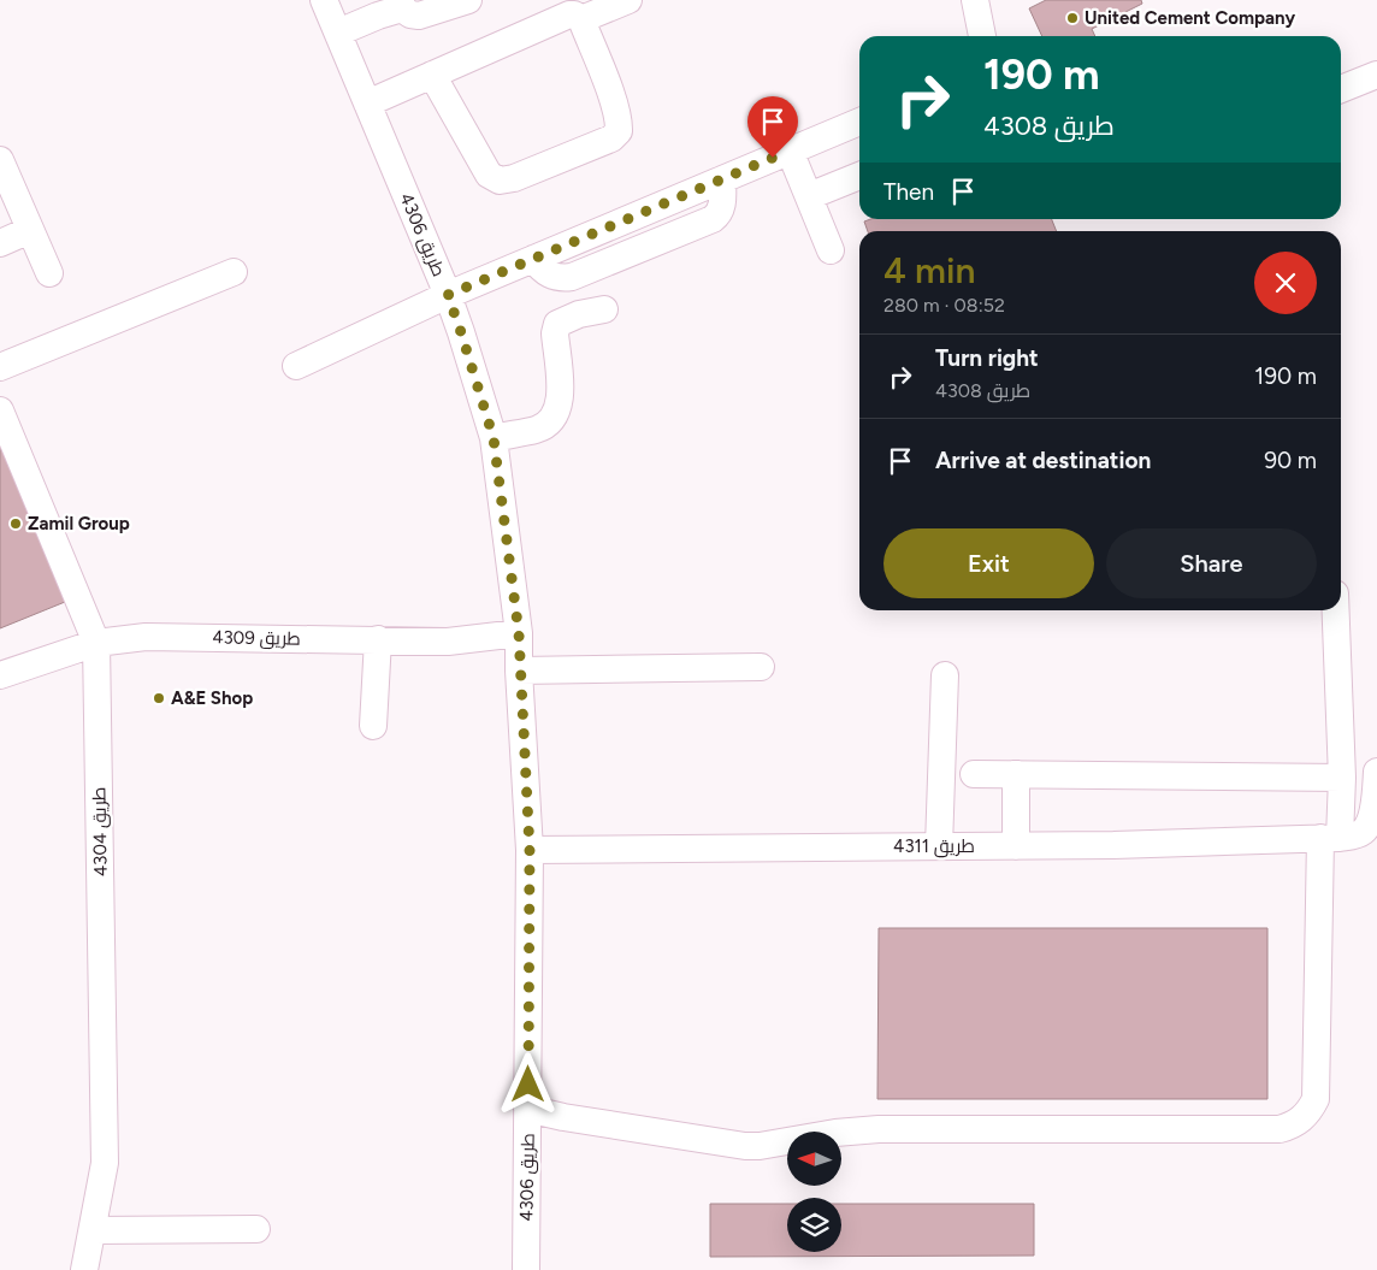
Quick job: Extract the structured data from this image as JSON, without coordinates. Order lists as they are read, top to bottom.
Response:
{
  "streets": {
    "street": [
      "طريق 4306",
      "طريق 4309",
      "طريق 4304",
      "طريق 4311"
    ]
  },
  "crossings": [
    ["طريق 4306", "طريق 4309"],
    ["طريق 4306", "طريق 4311"],
    ["طريق 4309", "طريق 4304"]
  ],
  "places": ["United Cement Company", "Zamil Group", "A&E Shop"],
  "north": "left",
  "page": {
    "turn": ["190 m", "طريق 4308"],
    "then": "Then",
    "heading": ["4 min", "280 m · 08:52"],
    "list": [
      {
        "name": "Turn right",
        "note": "طريق 4308",
        "value": "190 m"
      },
      {
        "name": "Arrive at destination",
        "value": "90 m"
      }
    ],
    "buttons": ["Exit", "Share"]
  }
}
